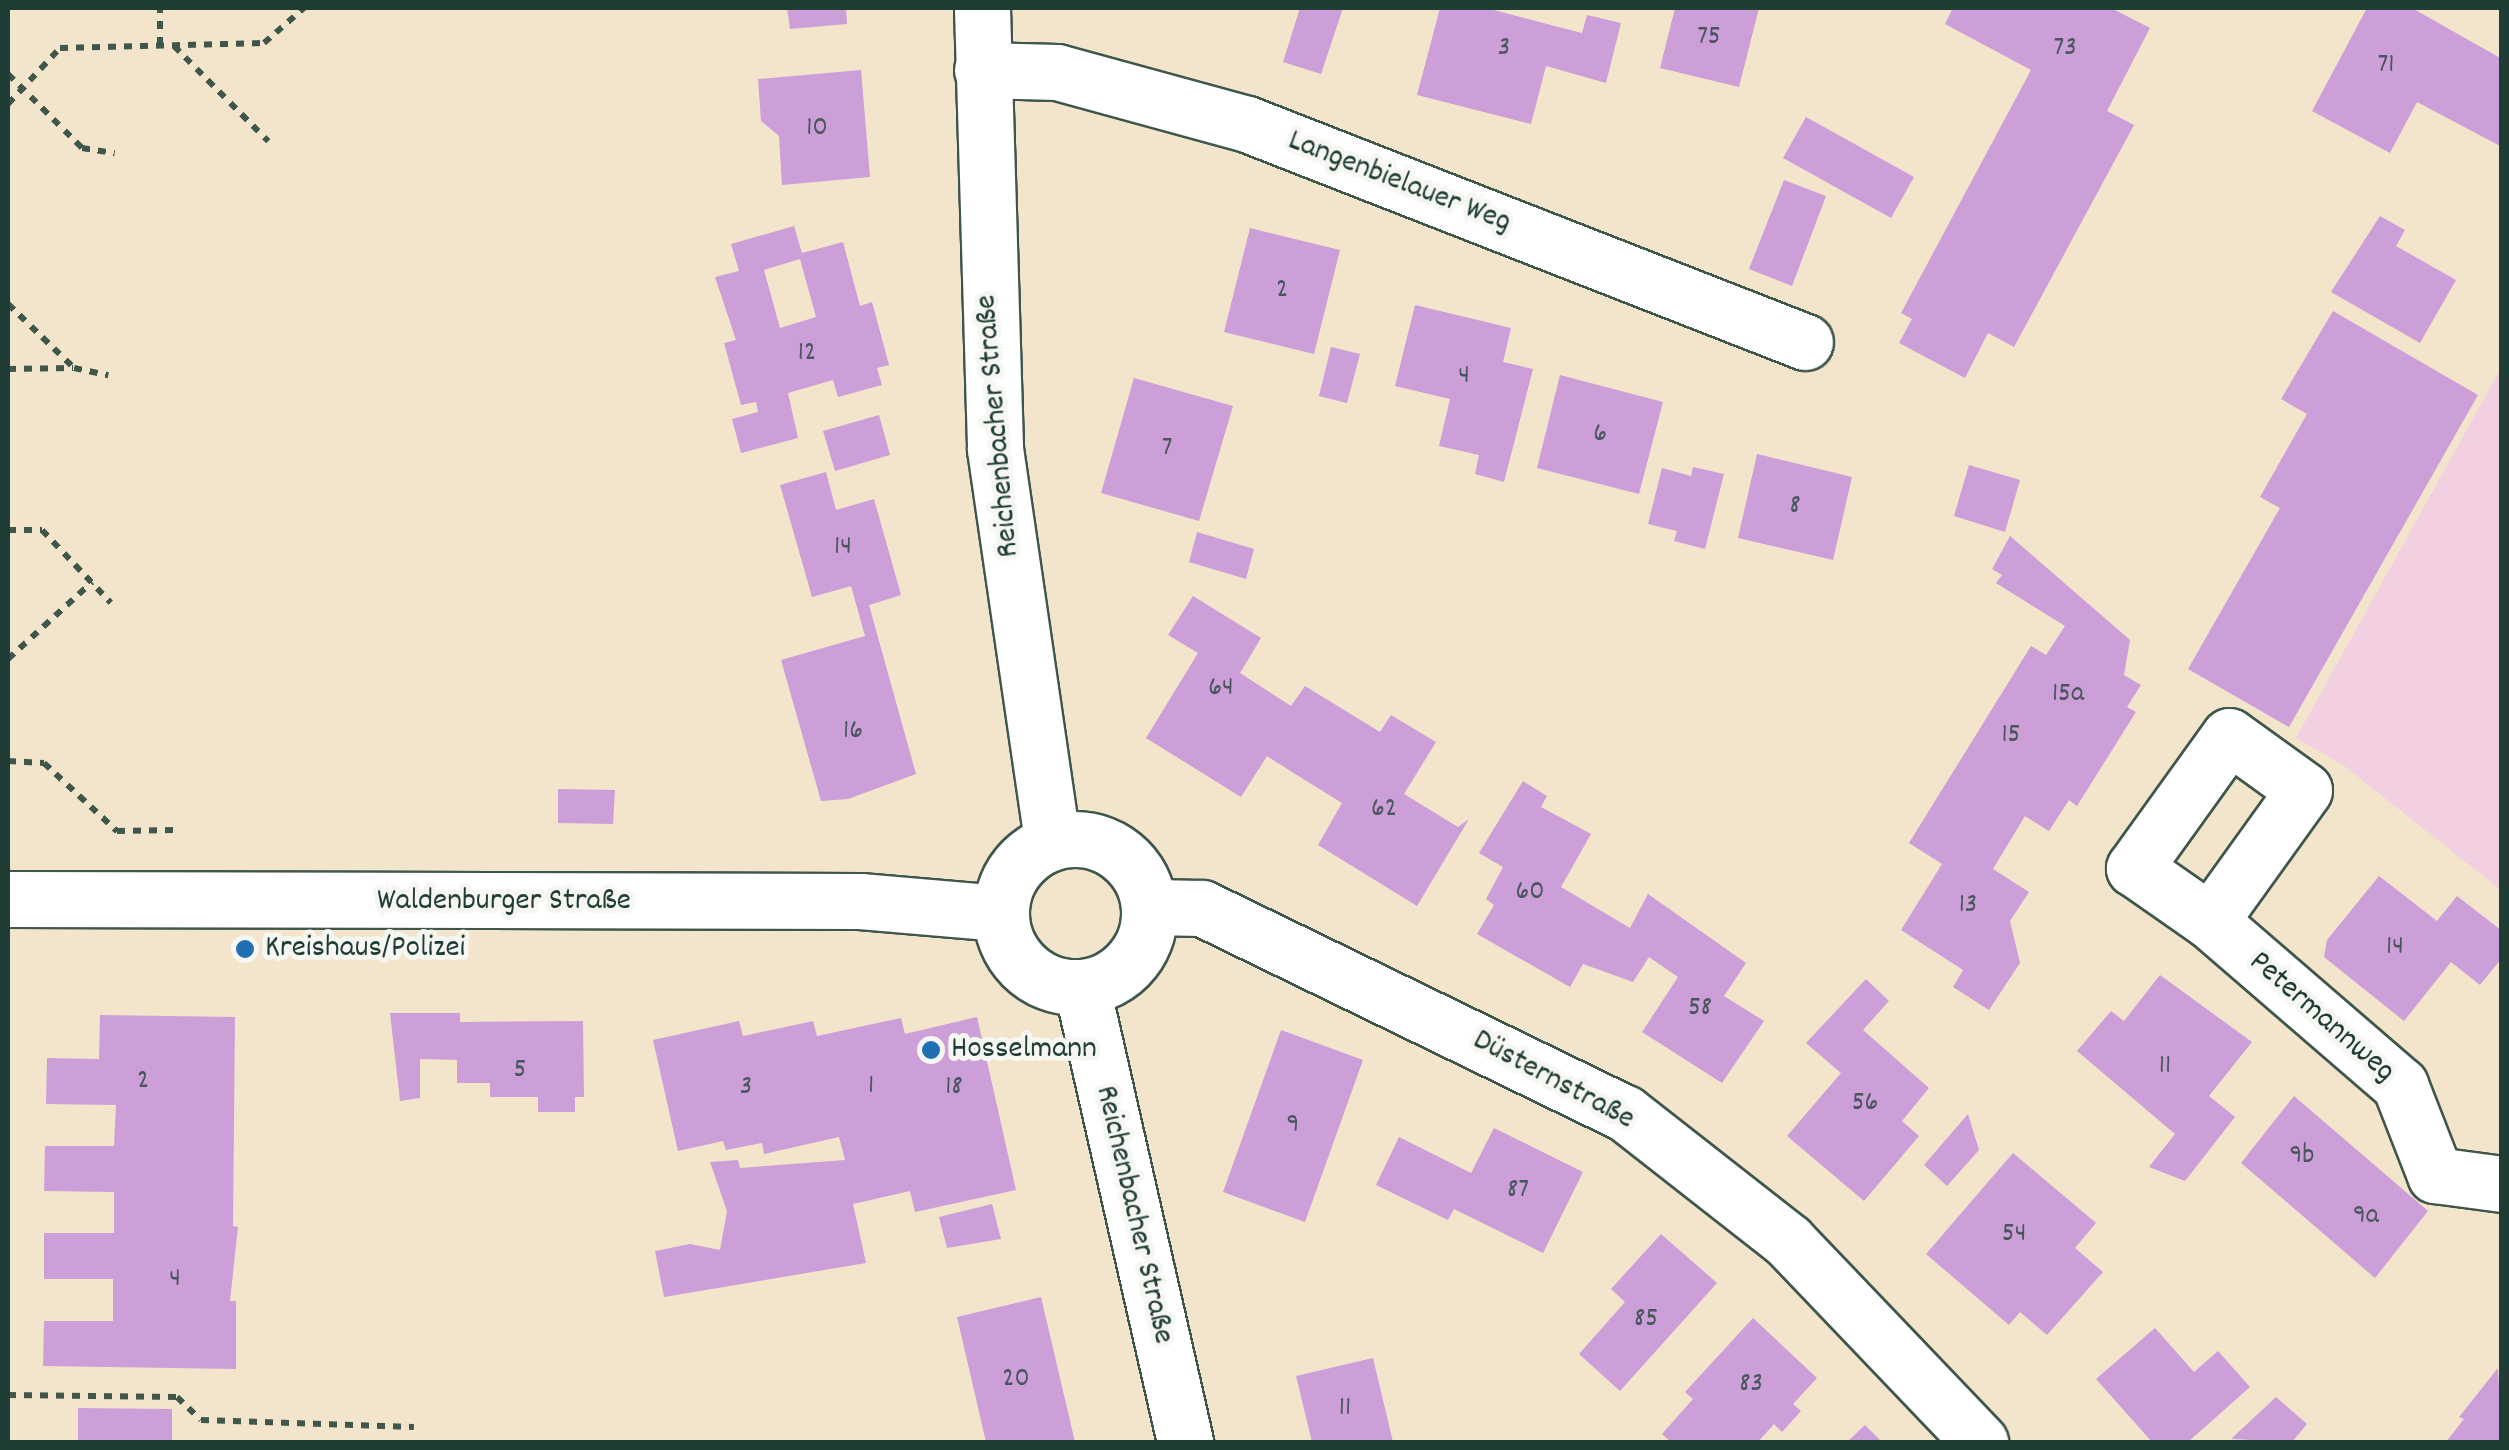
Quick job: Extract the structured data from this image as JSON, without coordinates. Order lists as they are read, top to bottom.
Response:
{
  "streets": {
    "street": [
      "Langenbielauer Weg",
      "Reichenbacher Straße",
      "Waldenburger Straße",
      "Petermannweg",
      "Düsternstraße"
    ]
  },
  "crossings": [
    ["Langenbielauer Weg", "Reichenbacher Straße"],
    ["Reichenbacher Straße", "Waldenburger Straße"],
    ["Reichenbacher Straße", "Düsternstraße"],
    ["Waldenburger Straße", "Düsternstraße"]
  ],
  "places": ["Kreishaus/Polizei", "Hosselmann"],
  "house_numbers": [
    "75",
    "3",
    "73",
    "71",
    "10",
    "2",
    "12",
    "4",
    "6",
    "7",
    "8",
    "14",
    "64",
    "15a",
    "16",
    "15",
    "62",
    "60",
    "13",
    "14",
    "58",
    "11",
    "5",
    "2",
    "1",
    "3",
    "18",
    "56",
    "9",
    "9b",
    "87",
    "9a",
    "54",
    "4",
    "85",
    "20",
    "83",
    "11"
  ]
}
